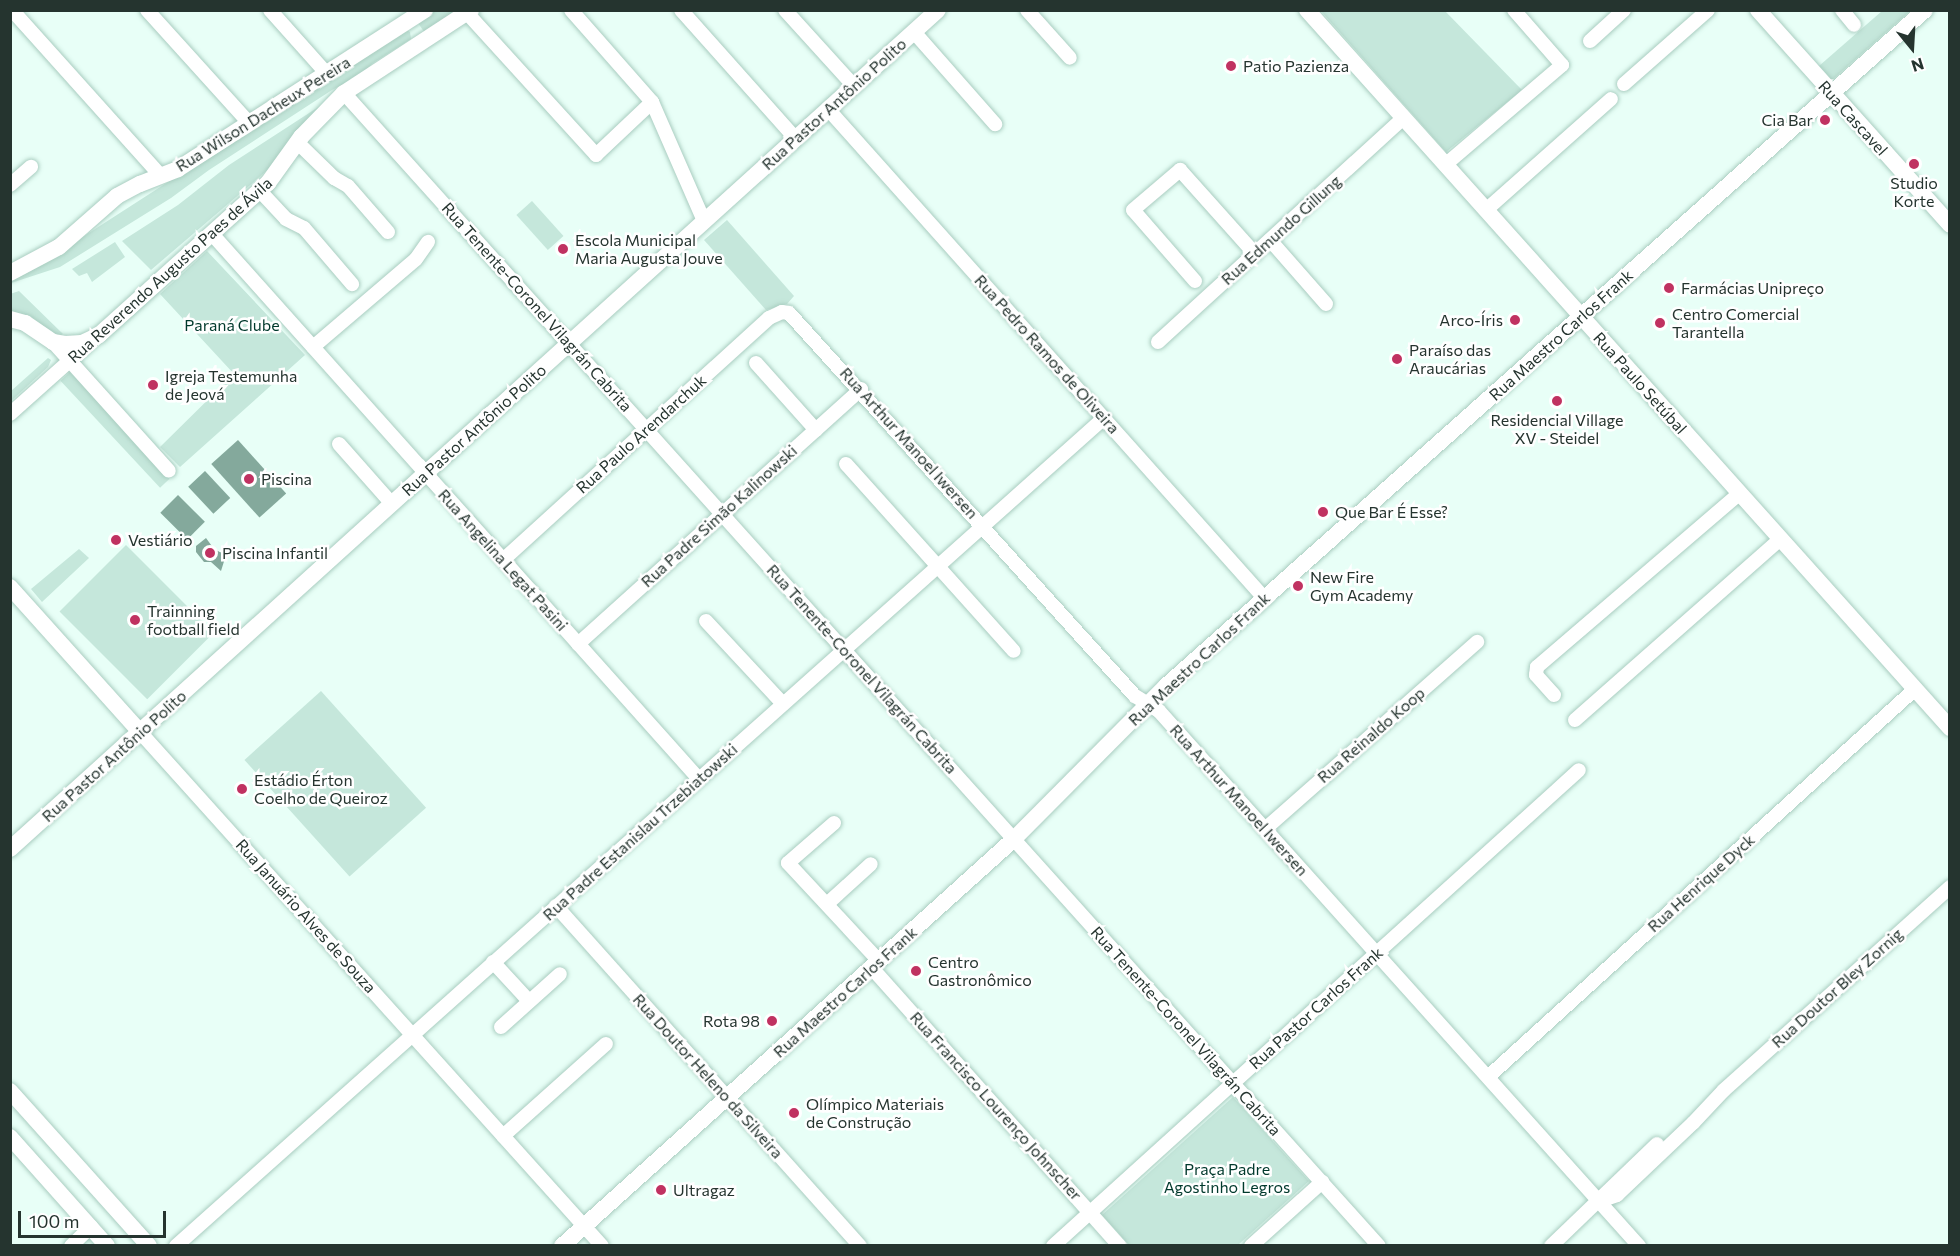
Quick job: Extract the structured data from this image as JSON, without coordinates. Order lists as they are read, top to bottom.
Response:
{
  "streets": {
    "main road": [
      "Rua Pastor Antônio Polito",
      "Rua Wilson Dacheux Pereira",
      "Rua Cascavel",
      "Rua Reverendo Augusto Paes de Ávila",
      "Rua Maestro Carlos Frank",
      "Rua Paulo Setúbal",
      "Rua Januário Alves de Souza"
    ],
    "street": [
      "Rua Edmundo Gillung",
      "Rua Tenente-Coronel Vilagrán Cabrita",
      "Rua Pedro Ramos de Oliveira",
      "Rua Paulo Arendarchuk",
      "Rua Arthur Manoel Iwersen",
      "Rua Padre Simão Kalinowski",
      "Rua Angelina Legat Pasini",
      "Rua Reinaldo Koop",
      "Rua Padre Estanislau Trzebiatowski",
      "Rua Henrique Dyck",
      "Rua Doutor Bley Zornig",
      "Rua Pastor Carlos Frank",
      "Rua Doutor Heleno da Silveira",
      "Rua Francisco Lourenço Johnscher"
    ]
  },
  "crossings": [
    ["Rua Pastor Antônio Polito", "Rua Tenente-Coronel Vilagrán Cabrita"],
    ["Rua Pastor Antônio Polito", "Rua Pedro Ramos de Oliveira"],
    ["Rua Pastor Antônio Polito", "Rua Angelina Legat Pasini"],
    ["Rua Pastor Antônio Polito", "Rua Januário Alves de Souza"],
    ["Rua Wilson Dacheux Pereira", "Rua Reverendo Augusto Paes de Ávila"],
    ["Rua Wilson Dacheux Pereira", "Rua Tenente-Coronel Vilagrán Cabrita"],
    ["Rua Cascavel", "Rua Maestro Carlos Frank"],
    ["Rua Edmundo Gillung", "Rua Paulo Setúbal"],
    ["Rua Reverendo Augusto Paes de Ávila", "Rua Tenente-Coronel Vilagrán Cabrita"],
    ["Rua Reverendo Augusto Paes de Ávila", "Rua Angelina Legat Pasini"],
    ["Rua Tenente-Coronel Vilagrán Cabrita", "Rua Maestro Carlos Frank"],
    ["Rua Tenente-Coronel Vilagrán Cabrita", "Rua Paulo Arendarchuk"],
    ["Rua Tenente-Coronel Vilagrán Cabrita", "Rua Padre Simão Kalinowski"],
    ["Rua Tenente-Coronel Vilagrán Cabrita", "Rua Padre Estanislau Trzebiatowski"],
    ["Rua Tenente-Coronel Vilagrán Cabrita", "Rua Pastor Carlos Frank"],
    ["Rua Maestro Carlos Frank", "Rua Pedro Ramos de Oliveira"],
    ["Rua Maestro Carlos Frank", "Rua Paulo Setúbal"],
    ["Rua Maestro Carlos Frank", "Rua Arthur Manoel Iwersen"],
    ["Rua Maestro Carlos Frank", "Rua Januário Alves de Souza"],
    ["Rua Maestro Carlos Frank", "Rua Doutor Heleno da Silveira"],
    ["Rua Maestro Carlos Frank", "Rua Francisco Lourenço Johnscher"],
    ["Rua Pedro Ramos de Oliveira", "Rua Padre Estanislau Trzebiatowski"],
    ["Rua Paulo Setúbal", "Rua Henrique Dyck"],
    ["Rua Paulo Arendarchuk", "Rua Arthur Manoel Iwersen"],
    ["Rua Paulo Arendarchuk", "Rua Angelina Legat Pasini"],
    ["Rua Arthur Manoel Iwersen", "Rua Padre Simão Kalinowski"],
    ["Rua Arthur Manoel Iwersen", "Rua Reinaldo Koop"],
    ["Rua Arthur Manoel Iwersen", "Rua Padre Estanislau Trzebiatowski"],
    ["Rua Arthur Manoel Iwersen", "Rua Henrique Dyck"],
    ["Rua Arthur Manoel Iwersen", "Rua Doutor Bley Zornig"],
    ["Rua Arthur Manoel Iwersen", "Rua Pastor Carlos Frank"],
    ["Rua Padre Simão Kalinowski", "Rua Angelina Legat Pasini"],
    ["Rua Angelina Legat Pasini", "Rua Padre Estanislau Trzebiatowski"],
    ["Rua Padre Estanislau Trzebiatowski", "Rua Januário Alves de Souza"],
    ["Rua Padre Estanislau Trzebiatowski", "Rua Doutor Heleno da Silveira"],
    ["Rua Pastor Carlos Frank", "Rua Francisco Lourenço Johnscher"]
  ],
  "parks": ["Paraná Clube", "Praça Padre Agostinho Legros"],
  "places": [
    "Patio Pazienza",
    "Cia Bar",
    "Studio Korte",
    "Escola Municipal Maria Augusta Jouve",
    "Farmácias Unipreço",
    "Arco-Íris",
    "Centro Comercial Tarantella",
    "Paraíso das Araucárias",
    "Igreja Testemunha de Jeová",
    "Residencial Village XV - Steidel",
    "Piscina",
    "Que Bar É Esse?",
    "Vestiário",
    "Piscina Infantil",
    "New Fire Gym Academy",
    "Trainning football field",
    "Estádio Érton Coelho de Queiroz",
    "Centro Gastronômico",
    "Rota 98",
    "Olímpico Materiais de Construção",
    "Ultragaz"
  ],
  "scale_bar": "100 m",
  "north": "bottom"
}
